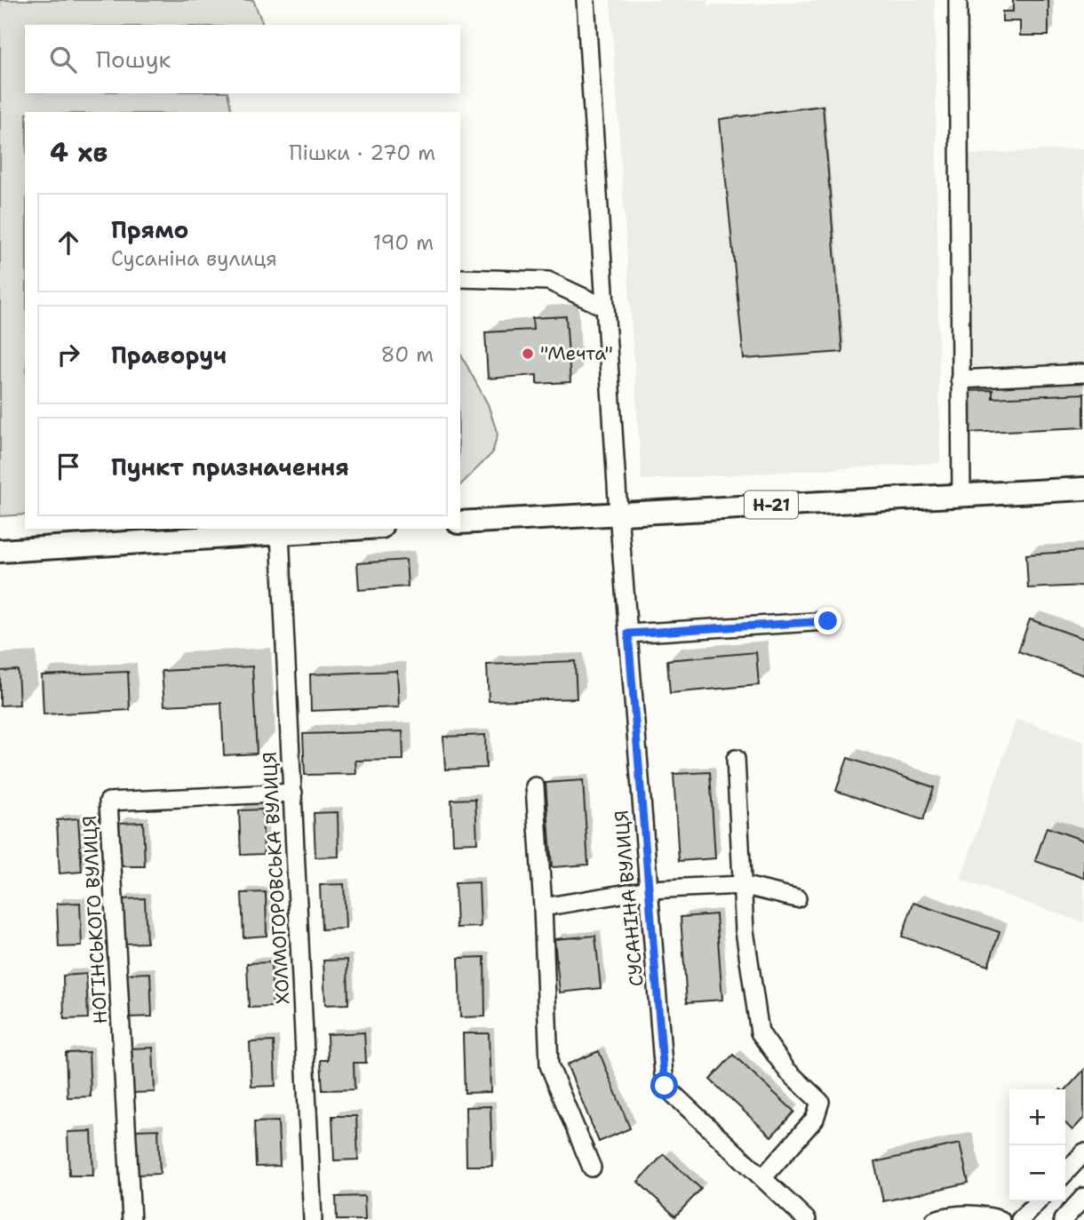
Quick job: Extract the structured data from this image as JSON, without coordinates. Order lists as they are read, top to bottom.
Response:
{
  "streets": {
    "main road": ["Н-21"],
    "street": ["ХОЛМОГОРОВСЬКА ВУЛИЦЯ", "СУСАНІНА ВУЛИЦЯ", "НОГІНСЬКОГО ВУЛИЦЯ"]
  },
  "crossings": [
    ["Н-21", "СУСАНІНА ВУЛИЦЯ"],
    ["ХОЛМОГОРОВСЬКА ВУЛИЦЯ", "НОГІНСЬКОГО ВУЛИЦЯ"]
  ],
  "places": ["\"Мечта\""],
  "page": {
    "search": "Пошук",
    "heading": ["4 хв", "Пішки · 270 m"],
    "list": [
      ["Прямо", "Сусаніна вулиця", "190 m"],
      ["Праворуч", "80 m"],
      "Пункт призначення"
    ],
    "map_buttons": ["+", "−"]
  }
}
